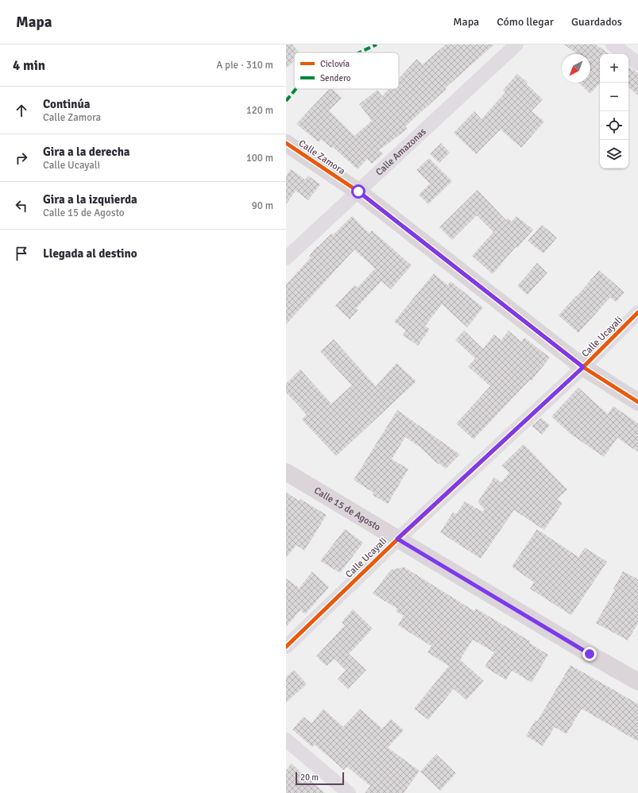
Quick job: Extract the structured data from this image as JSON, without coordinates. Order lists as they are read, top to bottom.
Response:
{
  "streets": {
    "street": [
      "Calle Amazonas",
      "Calle Zamora",
      "Calle Ucayali",
      "Calle 15 de Agosto"
    ]
  },
  "crossings": [
    ["Calle Amazonas", "Calle Zamora"],
    ["Calle Zamora", "Calle Ucayali"],
    ["Calle Ucayali", "Calle 15 de Agosto"]
  ],
  "legend": ["Ciclovía", "Sendero"],
  "scale_bar": "20 m",
  "north": "bottom left",
  "page": {
    "header": "Mapa",
    "nav": ["Mapa", "Cómo llegar", "Guardados"],
    "heading": ["4 min", "A pie · 310 m"],
    "map_buttons": ["+", "−"],
    "list": [
      ["Continúa", "Calle Zamora", "120 m"],
      ["Gira a la derecha", "Calle Ucayali", "100 m"],
      ["Gira a la izquierda", "Calle 15 de Agosto", "90 m"],
      "Llegada al destino"
    ],
    "scale": "20 m"
  }
}
